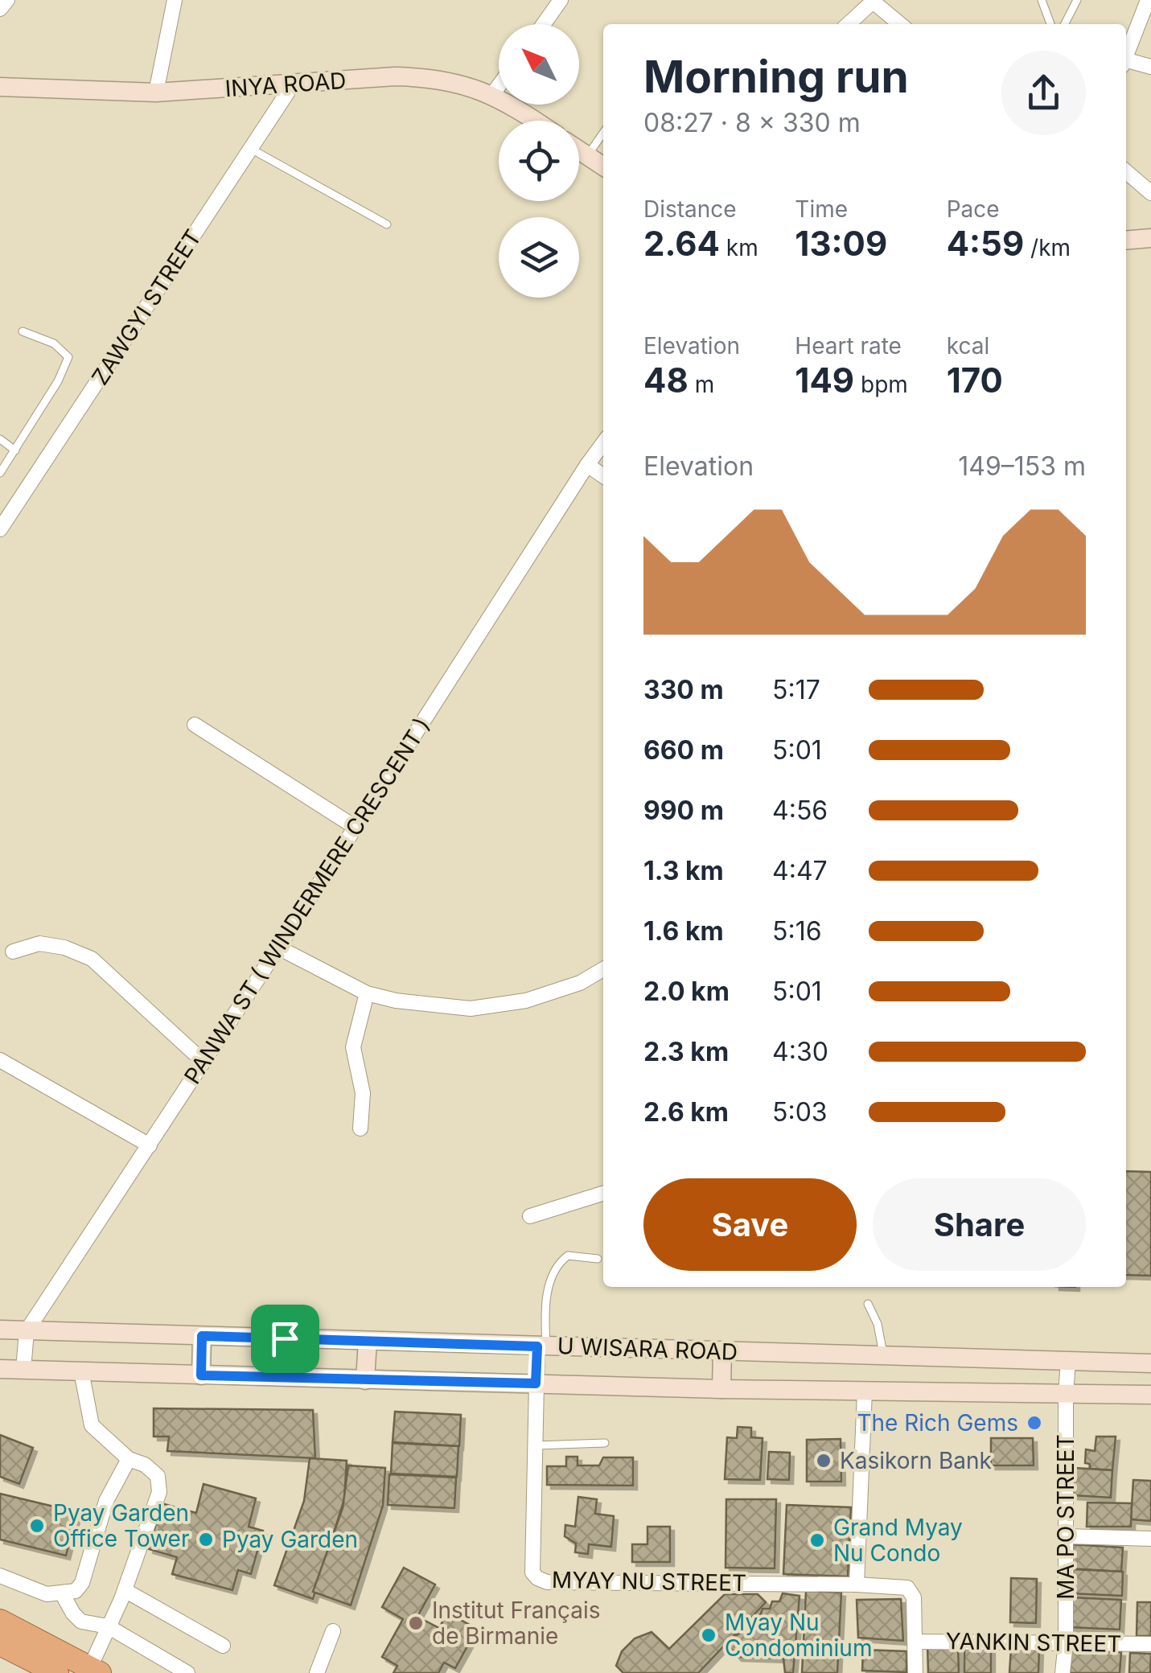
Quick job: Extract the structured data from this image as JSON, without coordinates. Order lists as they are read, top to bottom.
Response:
{
  "streets": {
    "main road": ["INYA ROAD", "U WISARA ROAD"],
    "street": [
      "ZAWGYI STREET",
      "PANWA ST ( WINDERMERE CRESCENT )",
      "MA PO STREET",
      "MYAY NU STREET",
      "YANKIN STREET"
    ]
  },
  "crossings": [
    ["INYA ROAD", "ZAWGYI STREET"],
    ["PANWA ST ( WINDERMERE CRESCENT )", "U WISARA ROAD"],
    ["U WISARA ROAD", "MA PO STREET"],
    ["U WISARA ROAD", "MYAY NU STREET"],
    ["MA PO STREET", "YANKIN STREET"],
    ["MYAY NU STREET", "YANKIN STREET"]
  ],
  "places": [
    "The Rich Gems",
    "Kasikorn Bank",
    "Pyay Garden Office Tower",
    "Pyay Garden",
    "Grand Myay Nu Condo",
    "Institut Français de Birmanie",
    "Myay Nu Condominium"
  ],
  "north": "top left",
  "page": {
    "heading": ["Morning run", "08:27 · 8 × 330 m"],
    "stats": [
      ["Distance", "2.64 km"],
      ["Time", "13:09"],
      ["Pace", "4:59 /km"],
      ["Elevation", "48 m"],
      ["Heart rate", "149 bpm"],
      ["kcal", "170"]
    ],
    "chart": ["Elevation", "149–153 m"],
    "list": [
      {
        "name": "330 m",
        "note": "5:17"
      },
      {
        "name": "660 m",
        "note": "5:01"
      },
      {
        "name": "990 m",
        "note": "4:56"
      },
      {
        "name": "1.3 km",
        "note": "4:47"
      },
      {
        "name": "1.6 km",
        "note": "5:16"
      },
      {
        "name": "2.0 km",
        "note": "5:01"
      },
      {
        "name": "2.3 km",
        "note": "4:30"
      },
      {
        "name": "2.6 km",
        "note": "5:03"
      }
    ],
    "buttons": ["Save", "Share"]
  }
}
